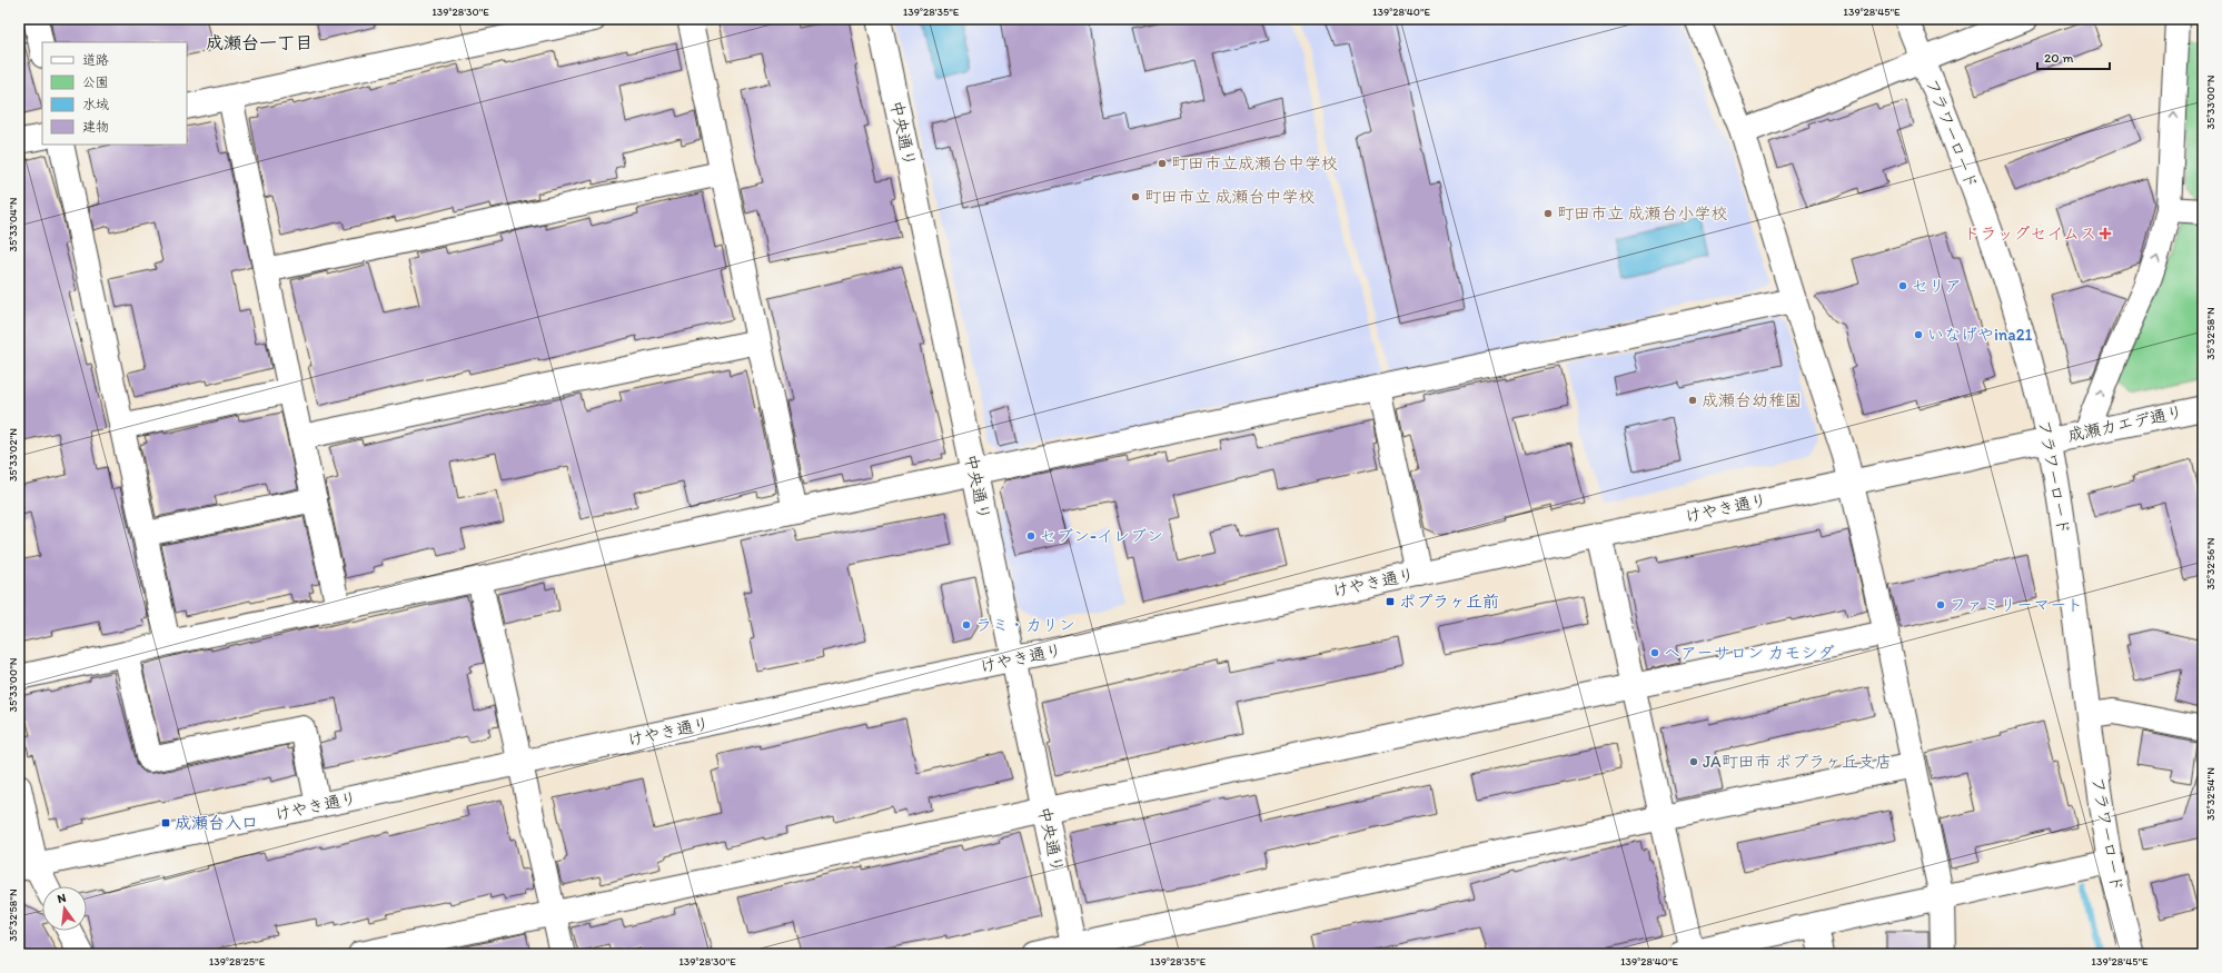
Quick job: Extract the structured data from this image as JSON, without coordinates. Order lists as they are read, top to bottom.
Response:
{
  "streets": {
    "street": [
      "中央通り",
      "フラワーロード",
      "成瀬カエデ通り",
      "けやき通り"
    ]
  },
  "crossings": [
    ["中央通り", "けやき通り"],
    ["フラワーロード", "成瀬カエデ通り"],
    ["フラワーロード", "けやき通り"],
    ["成瀬カエデ通り", "けやき通り"]
  ],
  "districts": ["成瀬台一丁目"],
  "places": {
    "other": [
      "町田市立成瀬台中学校",
      "町田市立 成瀬台中学校",
      "町田市立 成瀬台小学校",
      "セリア",
      "いなげやina21",
      "成瀬台幼稚園",
      "セブン-イレブン",
      "ファミリーマート",
      "ラミ・カリン",
      "ヘアーサロン カモシダ",
      "JA町田市 ポプラヶ丘支店"
    ],
    "health": ["ドラッグセイムス"],
    "transit": ["ポプラヶ丘前", "成瀬台入口"]
  },
  "legend": [
    "道路",
    "公園",
    "水域",
    "建物"
  ],
  "scale_bar": "20 m",
  "north": "top",
  "coordinates": [
    "139°28'30\"E",
    "139°28'35\"E",
    "139°28'40\"E",
    "139°28'45\"E",
    "35°33'00\"N",
    "35°33'04\"N",
    "35°32'58\"N",
    "35°33'02\"N",
    "35°32'56\"N",
    "35°32'54\"N",
    "139°28'25\"E"
  ]
}
